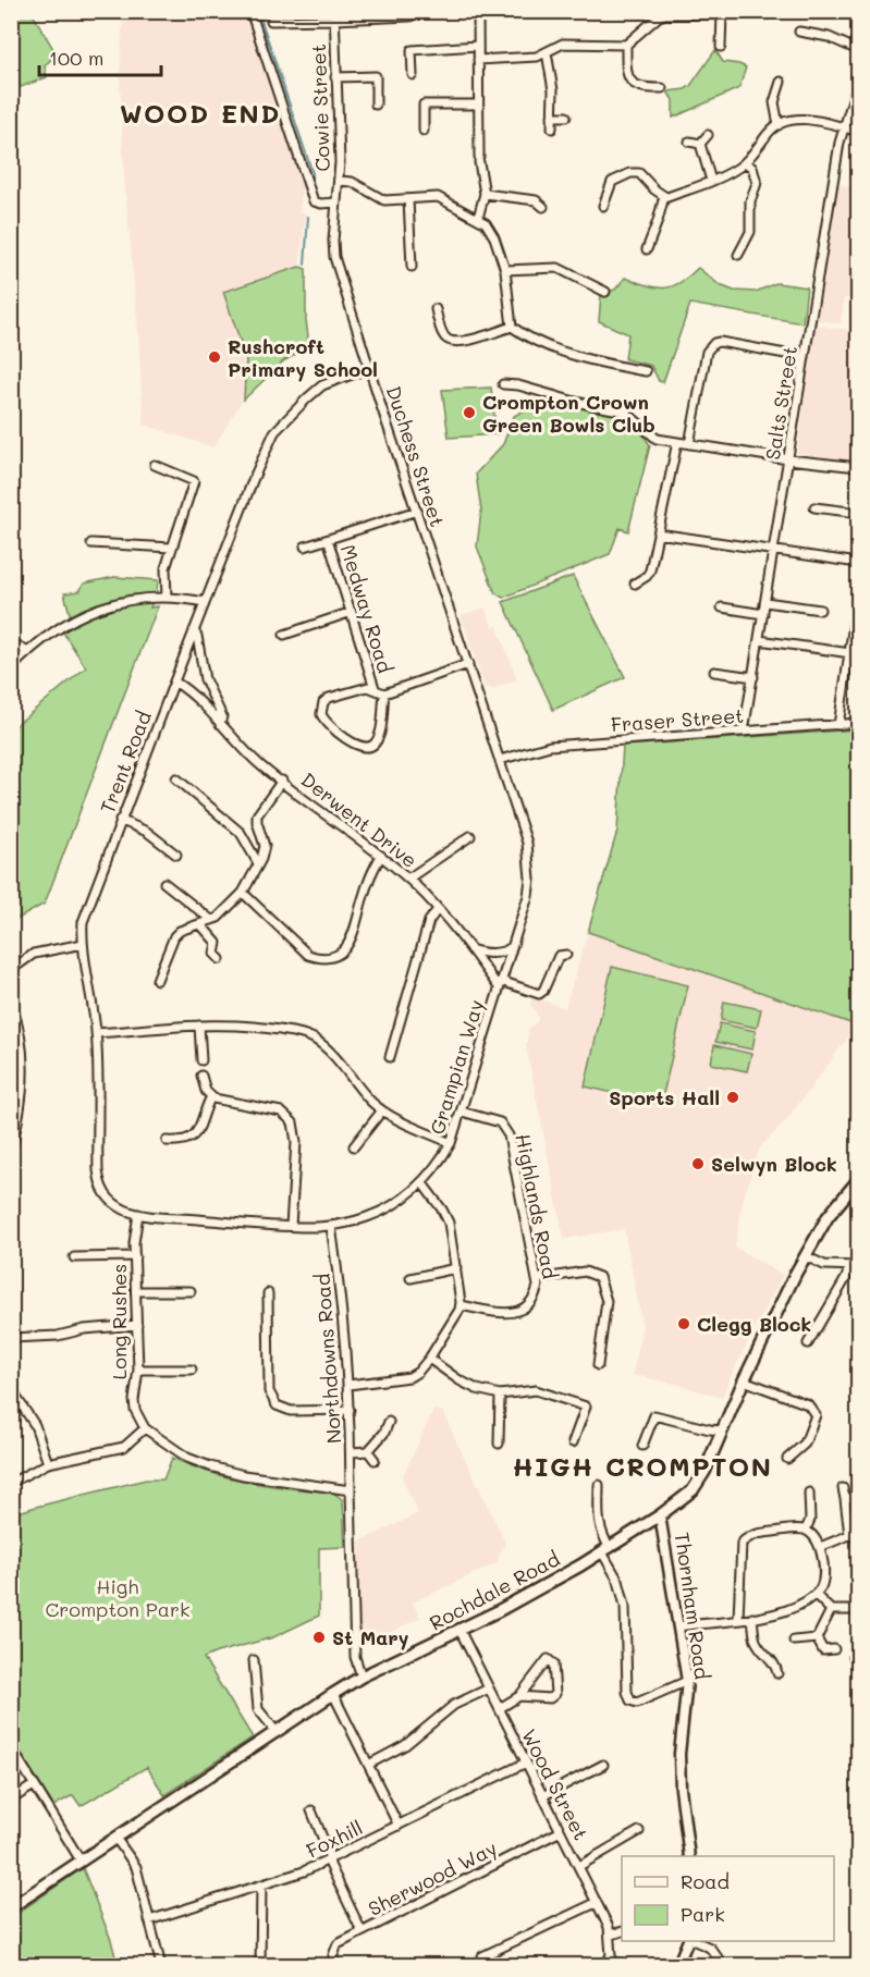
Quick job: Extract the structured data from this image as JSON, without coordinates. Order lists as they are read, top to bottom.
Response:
{
  "streets": {
    "main road": ["Rochdale Road"],
    "street": [
      "Cowie Street",
      "Salts Street",
      "Duchess Street",
      "Medway Road",
      "Fraser Street",
      "Trent Road",
      "Derwent Drive",
      "Grampian Way",
      "Highlands Road",
      "Long Rushes",
      "Northdowns Road",
      "Thornham Road",
      "Wood Street",
      "Foxhill",
      "Sherwood Way"
    ]
  },
  "crossings": [
    ["Cowie Street", "Duchess Street"],
    ["Salts Street", "Fraser Street"],
    ["Duchess Street", "Fraser Street"],
    ["Duchess Street", "Trent Road"],
    ["Duchess Street", "Grampian Way"],
    ["Trent Road", "Derwent Drive"],
    ["Trent Road", "Grampian Way"],
    ["Trent Road", "Long Rushes"],
    ["Derwent Drive", "Grampian Way"],
    ["Grampian Way", "Highlands Road"],
    ["Grampian Way", "Long Rushes"],
    ["Grampian Way", "Northdowns Road"],
    ["Northdowns Road", "Rochdale Road"],
    ["Rochdale Road", "Thornham Road"],
    ["Rochdale Road", "Wood Street"],
    ["Wood Street", "Foxhill"],
    ["Wood Street", "Sherwood Way"]
  ],
  "districts": ["WOOD END", "HIGH CROMPTON"],
  "parks": ["High Crompton Park"],
  "places": [
    "Rushcroft Primary School",
    "Crompton Crown Green Bowls Club",
    "Sports Hall",
    "Selwyn Block",
    "Clegg Block",
    "St Mary"
  ],
  "legend": ["Road", "Park"],
  "scale_bar": "100 m"
}
